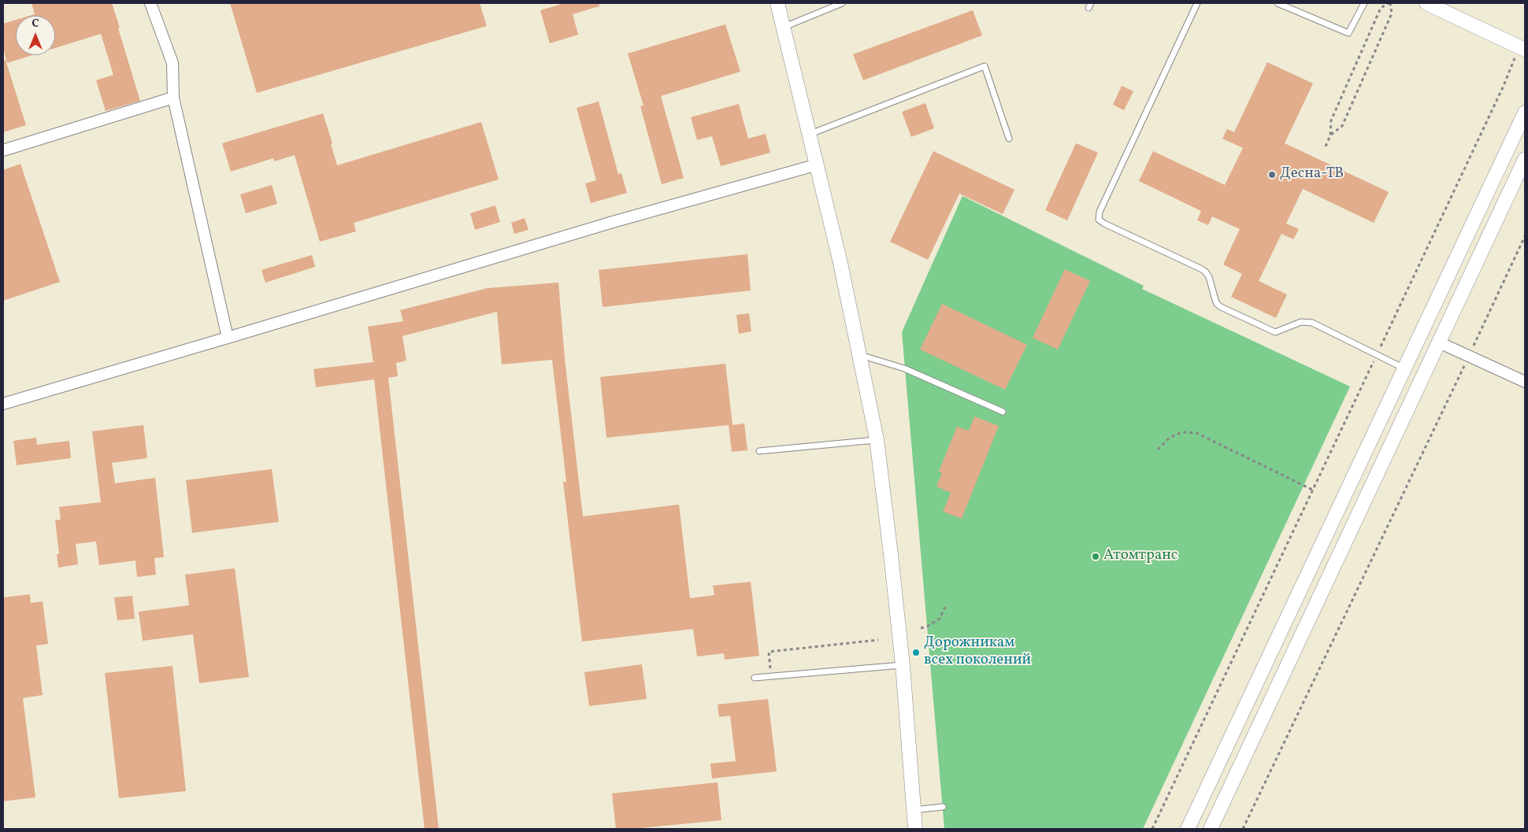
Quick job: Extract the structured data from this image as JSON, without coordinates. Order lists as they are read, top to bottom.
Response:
{
  "places": ["Десна-ТВ", "Атомтранс", "Дорожникам всех поколений"],
  "north": "top"
}
